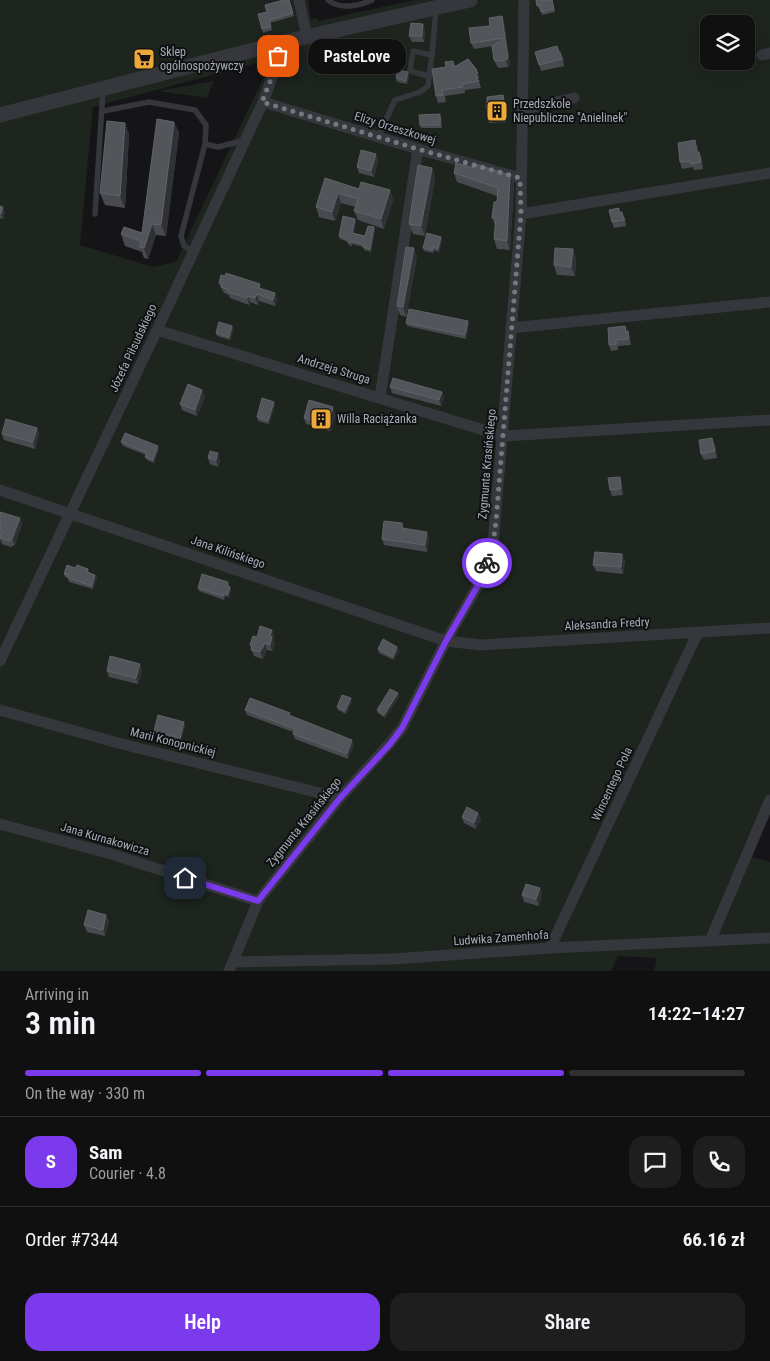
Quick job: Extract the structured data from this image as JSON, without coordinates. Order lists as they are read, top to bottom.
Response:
{
  "streets": {
    "street": [
      "Elizy Orzeszkowej",
      "Józefa Piłsudskiego",
      "Andrzeja Struga",
      "Zygmunta Krasińskiego",
      "Jana Kilińskiego",
      "Aleksandra Fredry",
      "Marii Konopnickiej",
      "Wincentego Pola",
      "Jana Kurnakowicza",
      "Ludwika Zamenhofa"
    ]
  },
  "crossings": [
    ["Elizy Orzeszkowej", "Józefa Piłsudskiego"],
    ["Elizy Orzeszkowej", "Zygmunta Krasińskiego"],
    ["Józefa Piłsudskiego", "Andrzeja Struga"],
    ["Józefa Piłsudskiego", "Jana Kilińskiego"],
    ["Andrzeja Struga", "Zygmunta Krasińskiego"],
    ["Zygmunta Krasińskiego", "Jana Kilińskiego"],
    ["Zygmunta Krasińskiego", "Aleksandra Fredry"],
    ["Zygmunta Krasińskiego", "Marii Konopnickiej"],
    ["Zygmunta Krasińskiego", "Jana Kurnakowicza"],
    ["Zygmunta Krasińskiego", "Ludwika Zamenhofa"],
    ["Jana Kilińskiego", "Aleksandra Fredry"],
    ["Aleksandra Fredry", "Wincentego Pola"],
    ["Wincentego Pola", "Ludwika Zamenhofa"]
  ],
  "places": {
    "other": ["PasteLove"],
    "supermarket": ["Sklep ogólnospożywczy"],
    "building": ["Przedszkole Niepubliczne \"Anielinek\"", "Willa Raciążanka"]
  },
  "page": {
    "bubble": "PasteLove",
    "heading": ["3 min", "Arriving in", "14:22–14:27"],
    "panel": [
      "Sam",
      "Courier · 4.8",
      "Order #7344",
      "66.16 zł"
    ],
    "bar": "On the way · 330 m",
    "round": "S",
    "buttons": ["Help", "Share"]
  }
}
